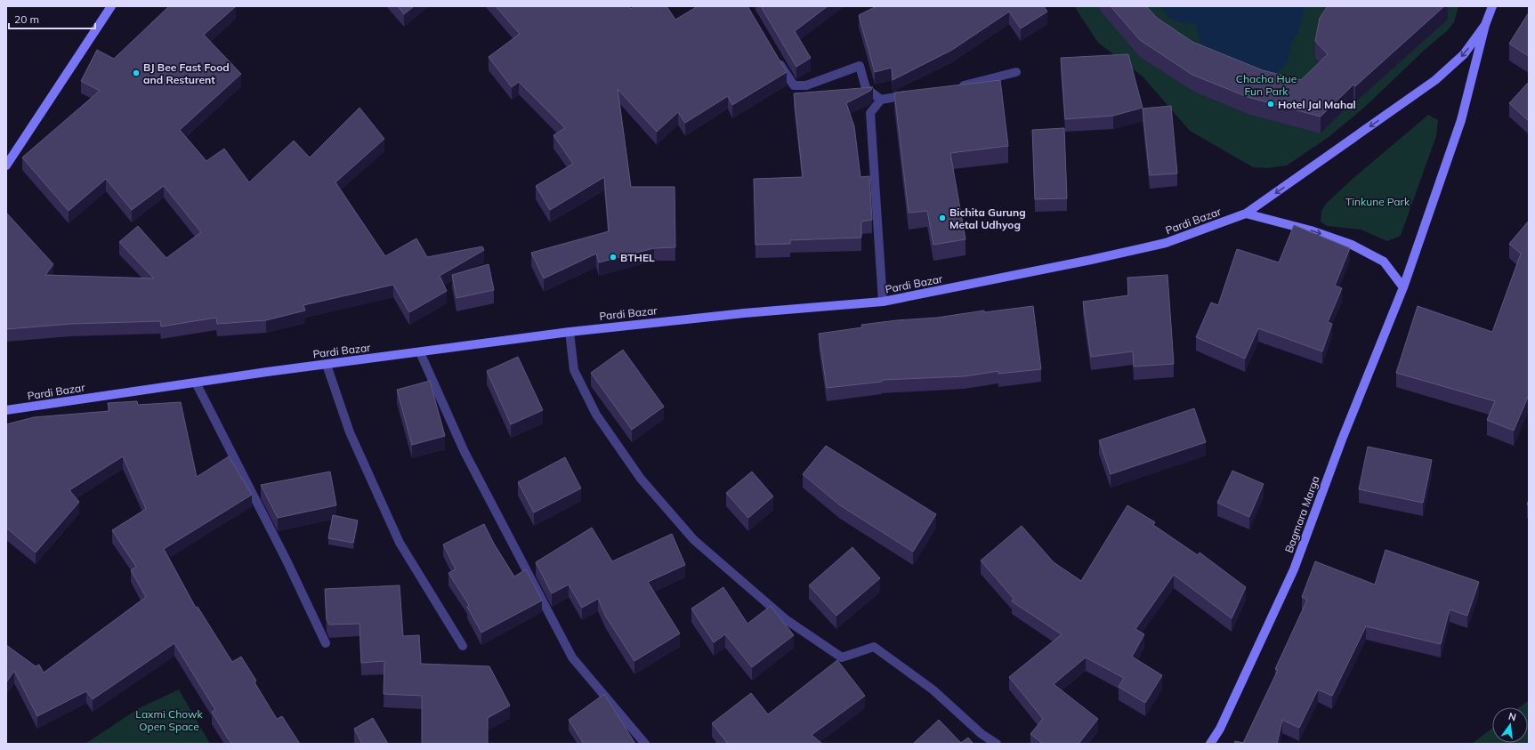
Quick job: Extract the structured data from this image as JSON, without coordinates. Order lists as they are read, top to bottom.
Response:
{
  "streets": {
    "main road": ["Pardi Bazar", "Bagmara Marga"]
  },
  "crossings": [
    ["Pardi Bazar", "Bagmara Marga"]
  ],
  "parks": ["Chacha Hue Fun Park", "Tinkune Park", "Laxmi Chowk Open Space"],
  "places": [
    "BJ Bee Fast Food and Resturent",
    "Hotel Jal Mahal",
    "Bichita Gurung Metal Udhyog",
    "BTHEL"
  ],
  "scale_bar": "20 m",
  "north": "top"
}
